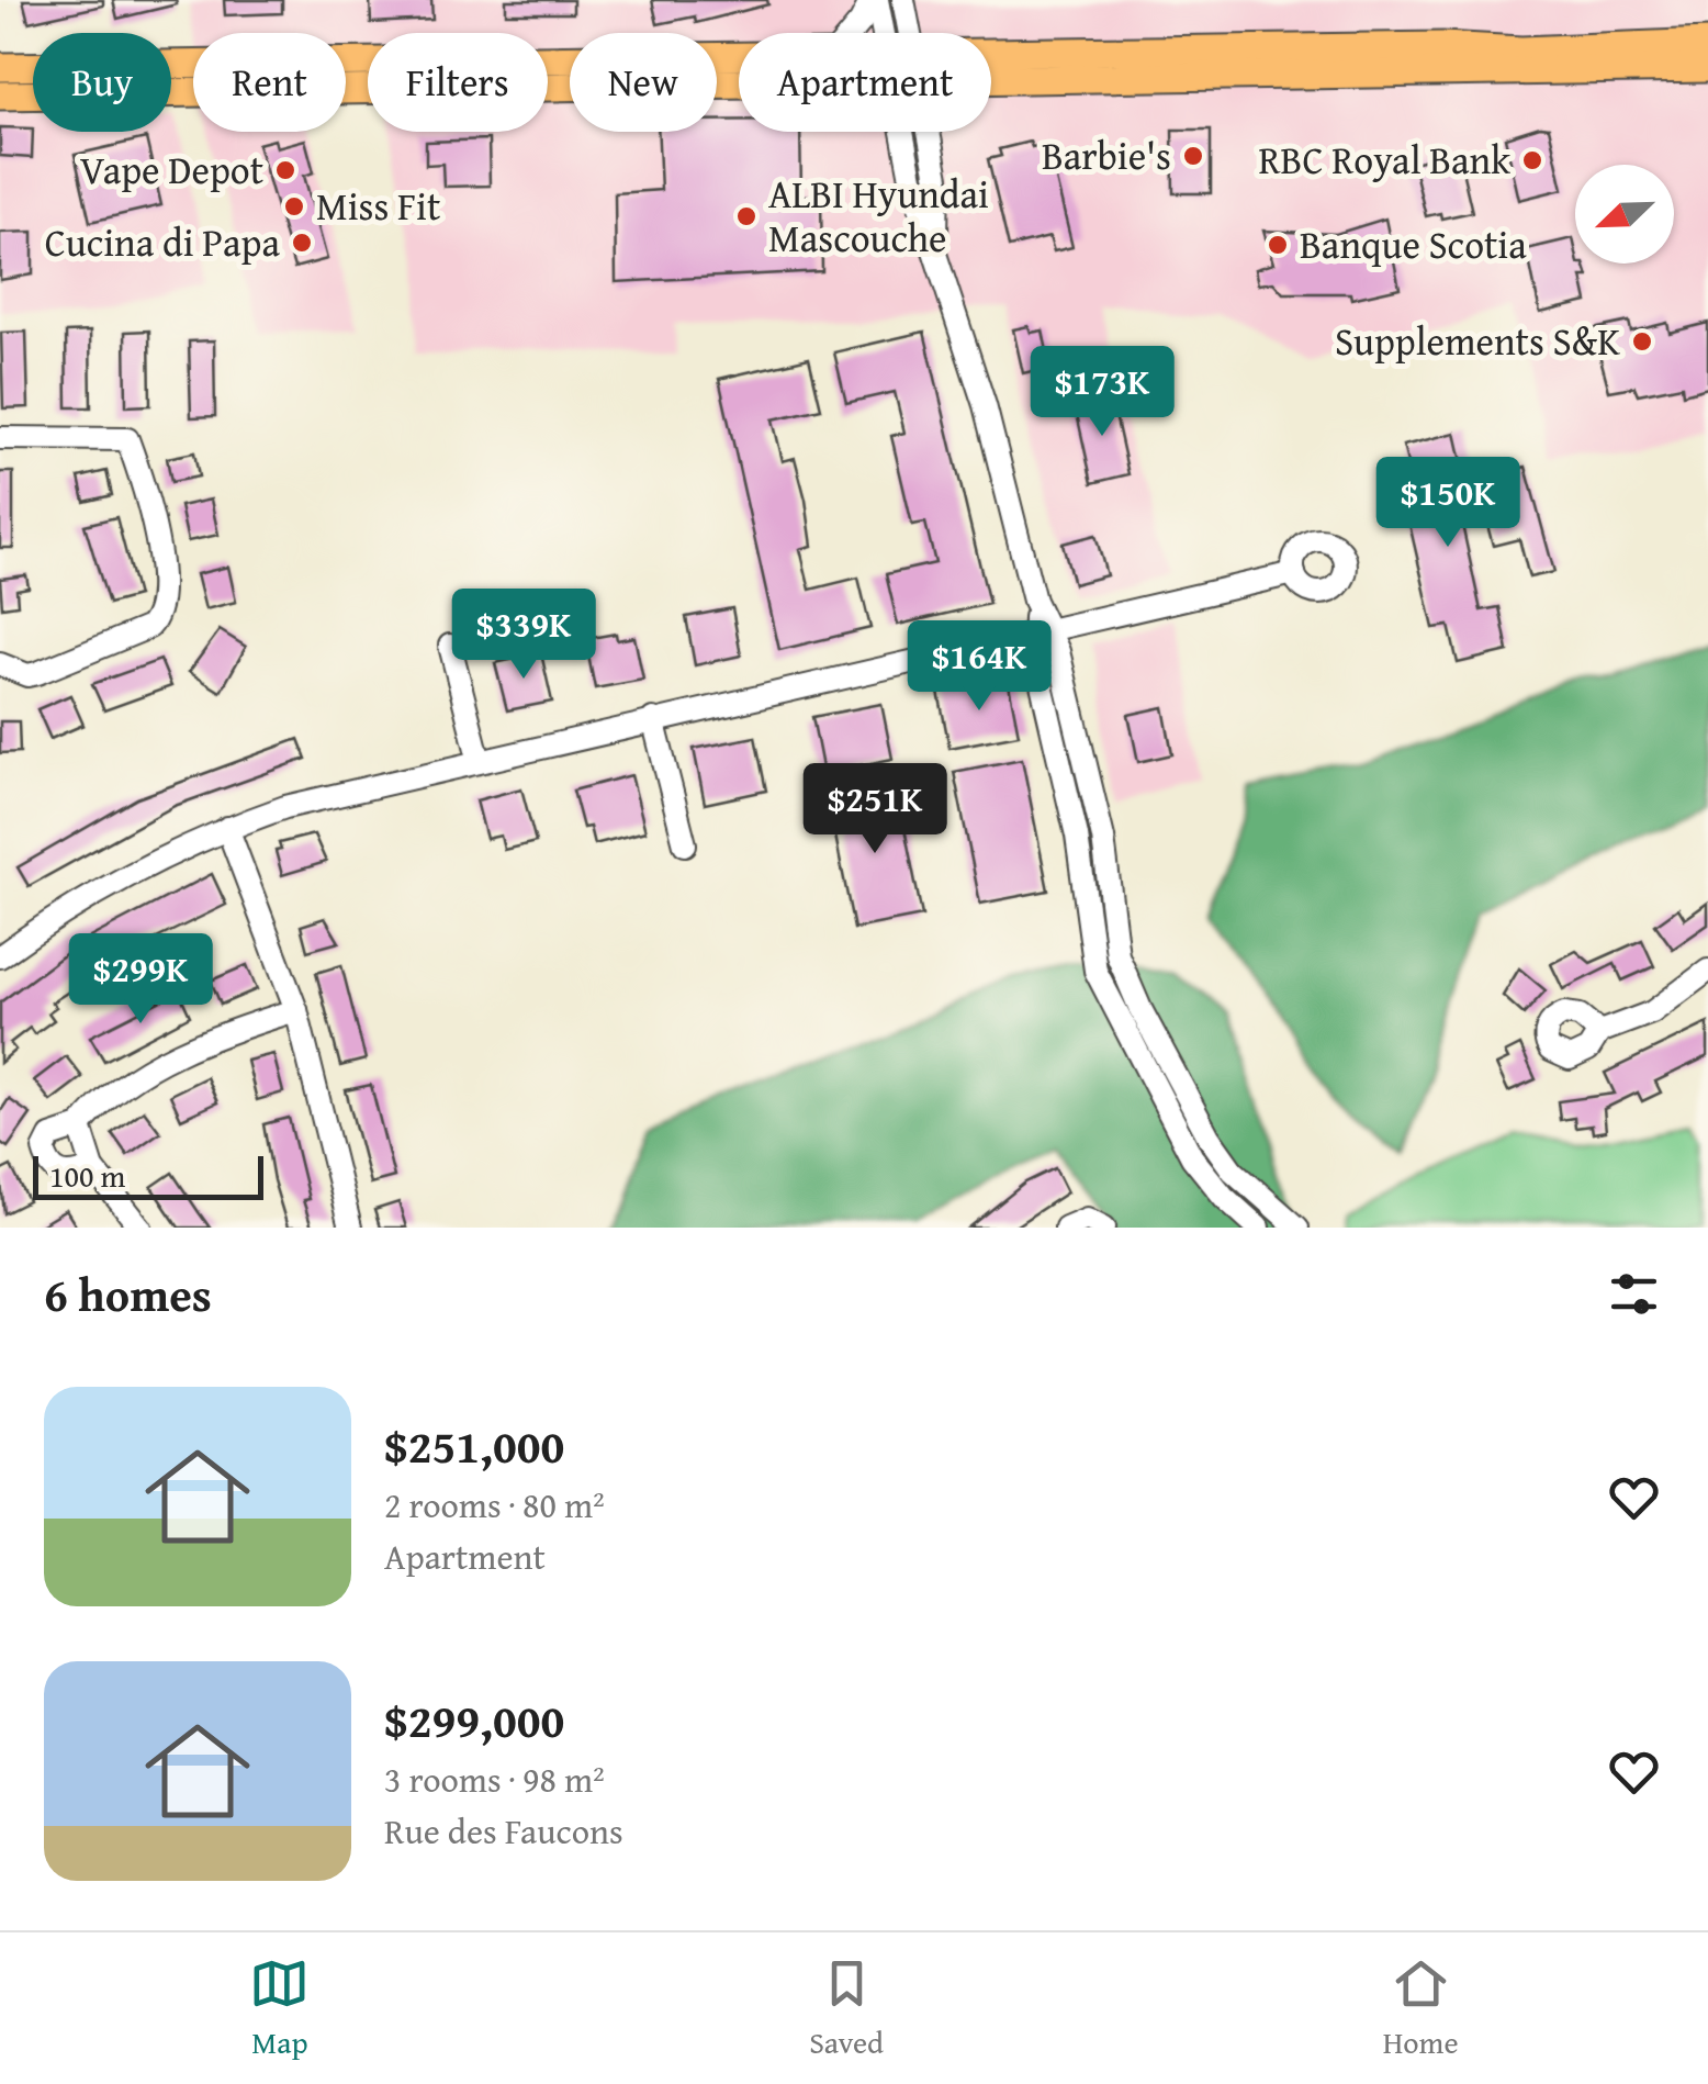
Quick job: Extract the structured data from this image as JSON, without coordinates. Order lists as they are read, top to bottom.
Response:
{
  "places": [
    "Barbie's",
    "RBC Royal Bank",
    "Vape Depot",
    "Miss Fit",
    "ALBI Hyundai Mascouche",
    "Cucina di Papa",
    "Banque Scotia",
    "Supplements S&K"
  ],
  "scale_bar": "100 m",
  "north": "bottom left",
  "page": {
    "chip": [
      "Buy",
      "Rent",
      "Filters",
      "New",
      "Apartment"
    ],
    "price": [
      "$173K",
      "$150K",
      "$339K",
      "$164K",
      "$251K",
      "$299K"
    ],
    "scale": "100 m",
    "heading": "6 homes",
    "list": [
      {
        "name": "$251,000",
        "note": "2 rooms · 80 m² · Apartment"
      },
      {
        "name": "$299,000",
        "note": "3 rooms · 98 m² · Rue des Faucons"
      }
    ],
    "tabs": ["Map", "Saved", "Home"]
  }
}
